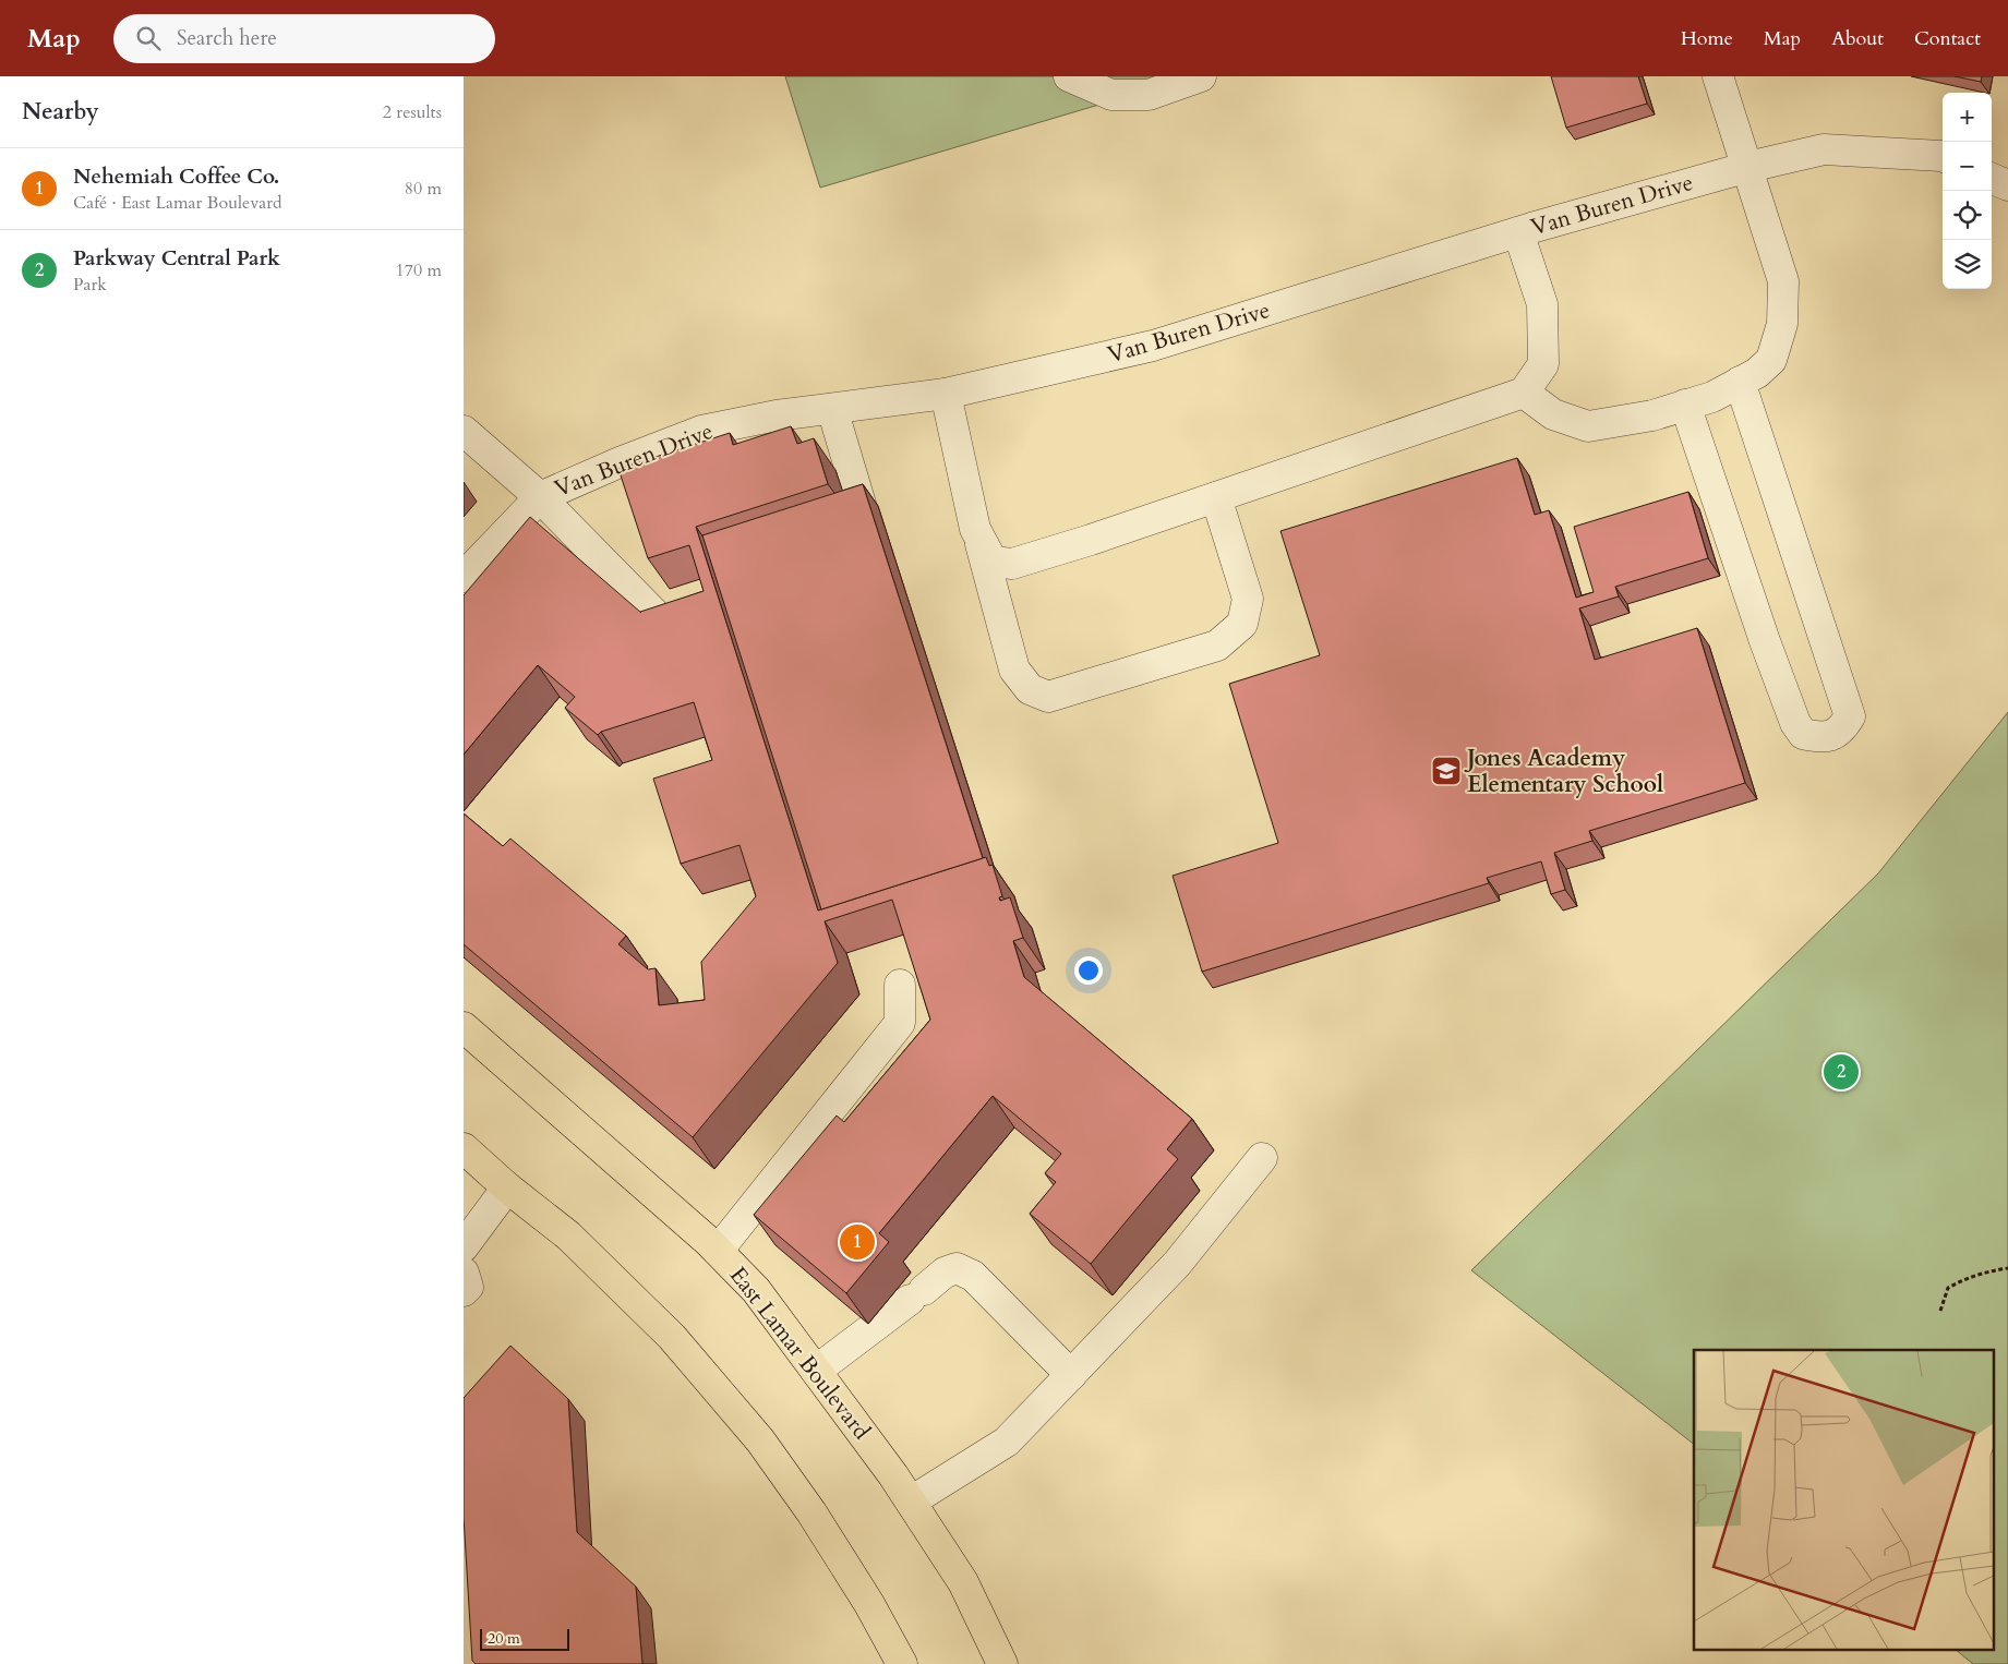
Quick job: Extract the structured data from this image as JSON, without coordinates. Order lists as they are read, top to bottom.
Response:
{
  "streets": {
    "main road": ["East Lamar Boulevard"],
    "street": ["Van Buren Drive"]
  },
  "places": {
    "school or university": ["Jones Academy Elementary School"]
  },
  "scale_bar": "20 m",
  "page": {
    "header": "Map",
    "search": "Search here",
    "nav": [
      "Home",
      "Map",
      "About",
      "Contact"
    ],
    "heading": ["Nearby", "2 results"],
    "map_buttons": ["+", "−"],
    "list": [
      {
        "mark": "1",
        "name": "Nehemiah Coffee Co.",
        "note": "Café · East Lamar Boulevard",
        "value": "80 m"
      },
      {
        "mark": "2",
        "name": "Parkway Central Park",
        "note": "Park",
        "value": "170 m"
      }
    ],
    "pins": ["2", "1"],
    "scale": "20 m"
  }
}
